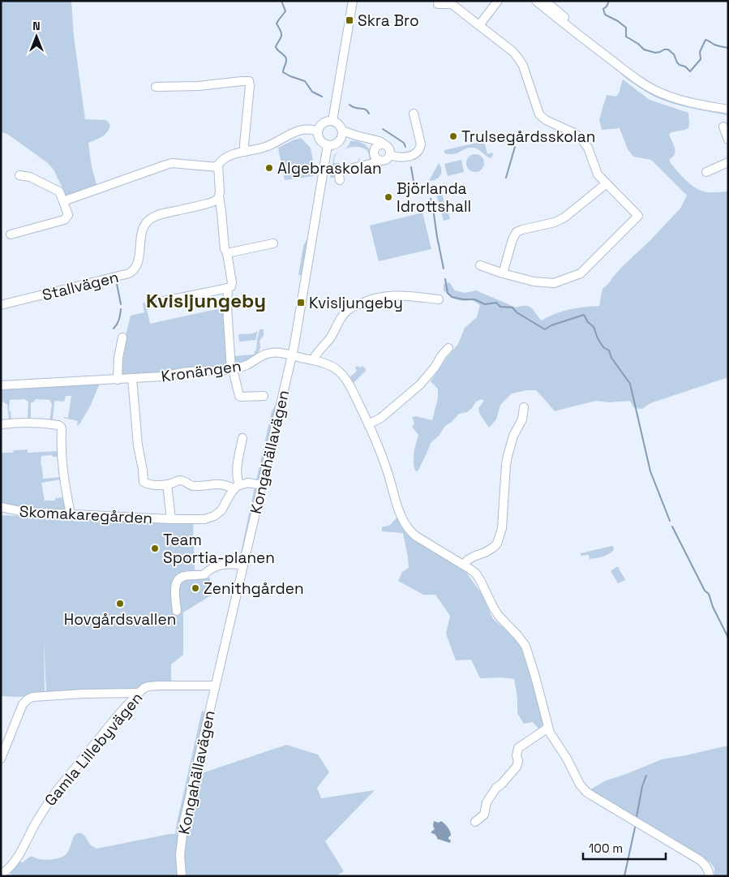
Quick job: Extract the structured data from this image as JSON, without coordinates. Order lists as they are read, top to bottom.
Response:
{
  "streets": {
    "street": [
      "Stallvägen",
      "Kronängen",
      "Kongahällavägen",
      "Skomakaregården",
      "Gamla Lillebyvägen"
    ]
  },
  "crossings": [
    ["Kronängen", "Kongahällavägen"],
    ["Kongahällavägen", "Gamla Lillebyvägen"]
  ],
  "districts": ["Kvisljungeby"],
  "places": {
    "transit": ["Skra Bro", "Kvisljungeby"],
    "other": [
      "Trulsegårdsskolan",
      "Algebraskolan",
      "Björlanda Idrottshall",
      "Team Sportia-planen",
      "Zenithgården",
      "Hovgårdsvallen"
    ]
  },
  "scale_bar": "100 m",
  "north": "top"
}
